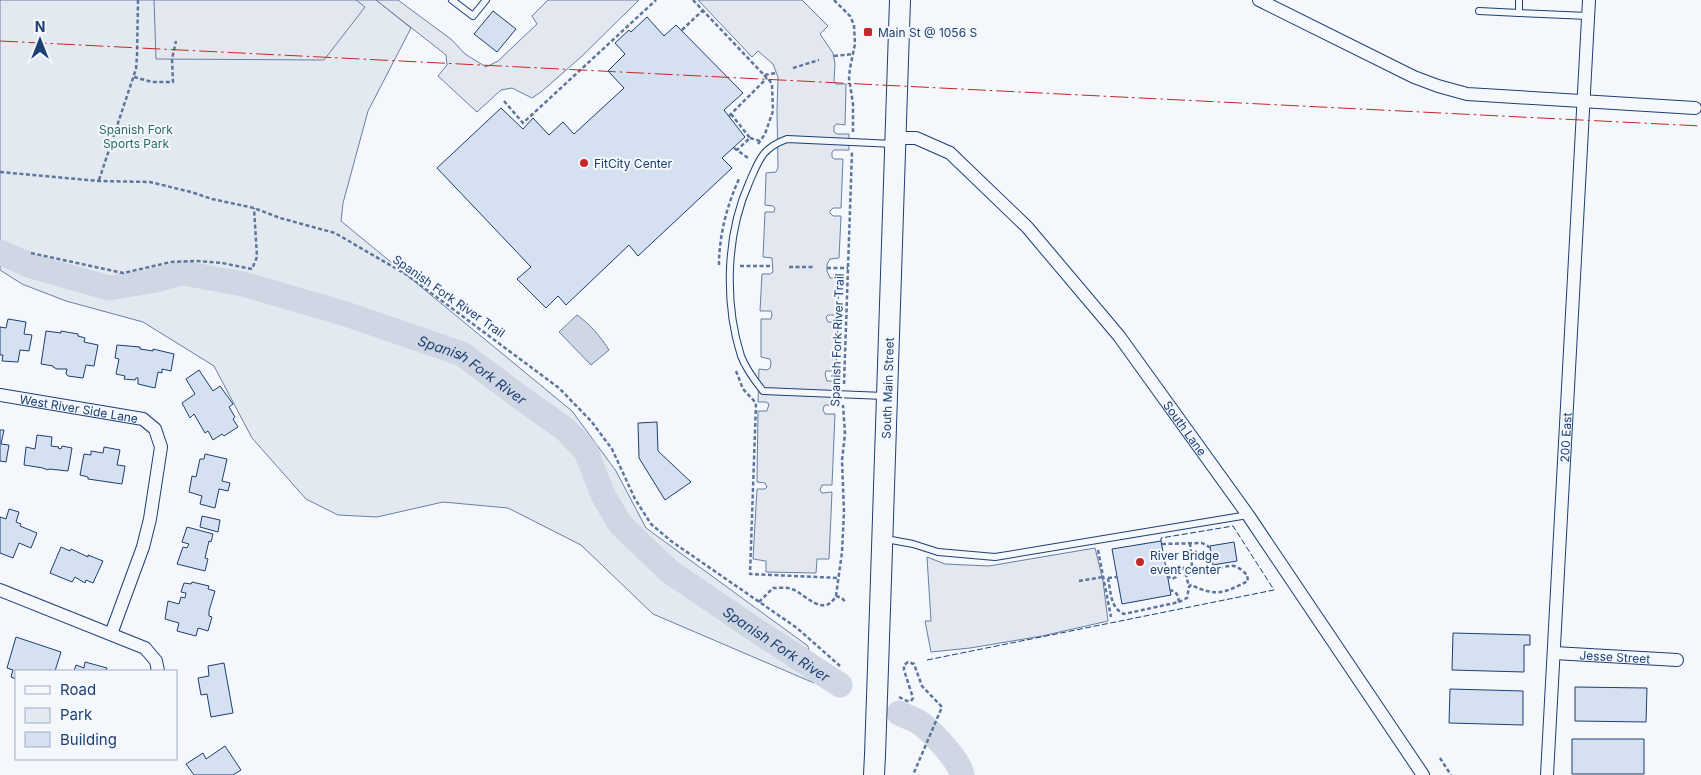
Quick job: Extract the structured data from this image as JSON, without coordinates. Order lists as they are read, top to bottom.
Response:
{
  "streets": {
    "main road": ["South Main Street"],
    "street": [
      "West River Side Lane",
      "South Lane",
      "200 East",
      "Jesse Street"
    ],
    "path": ["Spanish Fork River Trail"]
  },
  "crossings": [
    ["South Main Street", "South Lane"],
    ["200 East", "Jesse Street"]
  ],
  "water": ["Spanish Fork River"],
  "parks": ["Spanish Fork Sports Park"],
  "places": {
    "transit": ["Main St @ 1056 S"],
    "other": ["FitCity Center", "River Bridge event center"]
  },
  "legend": ["Road", "Park", "Building"],
  "north": "top"
}
